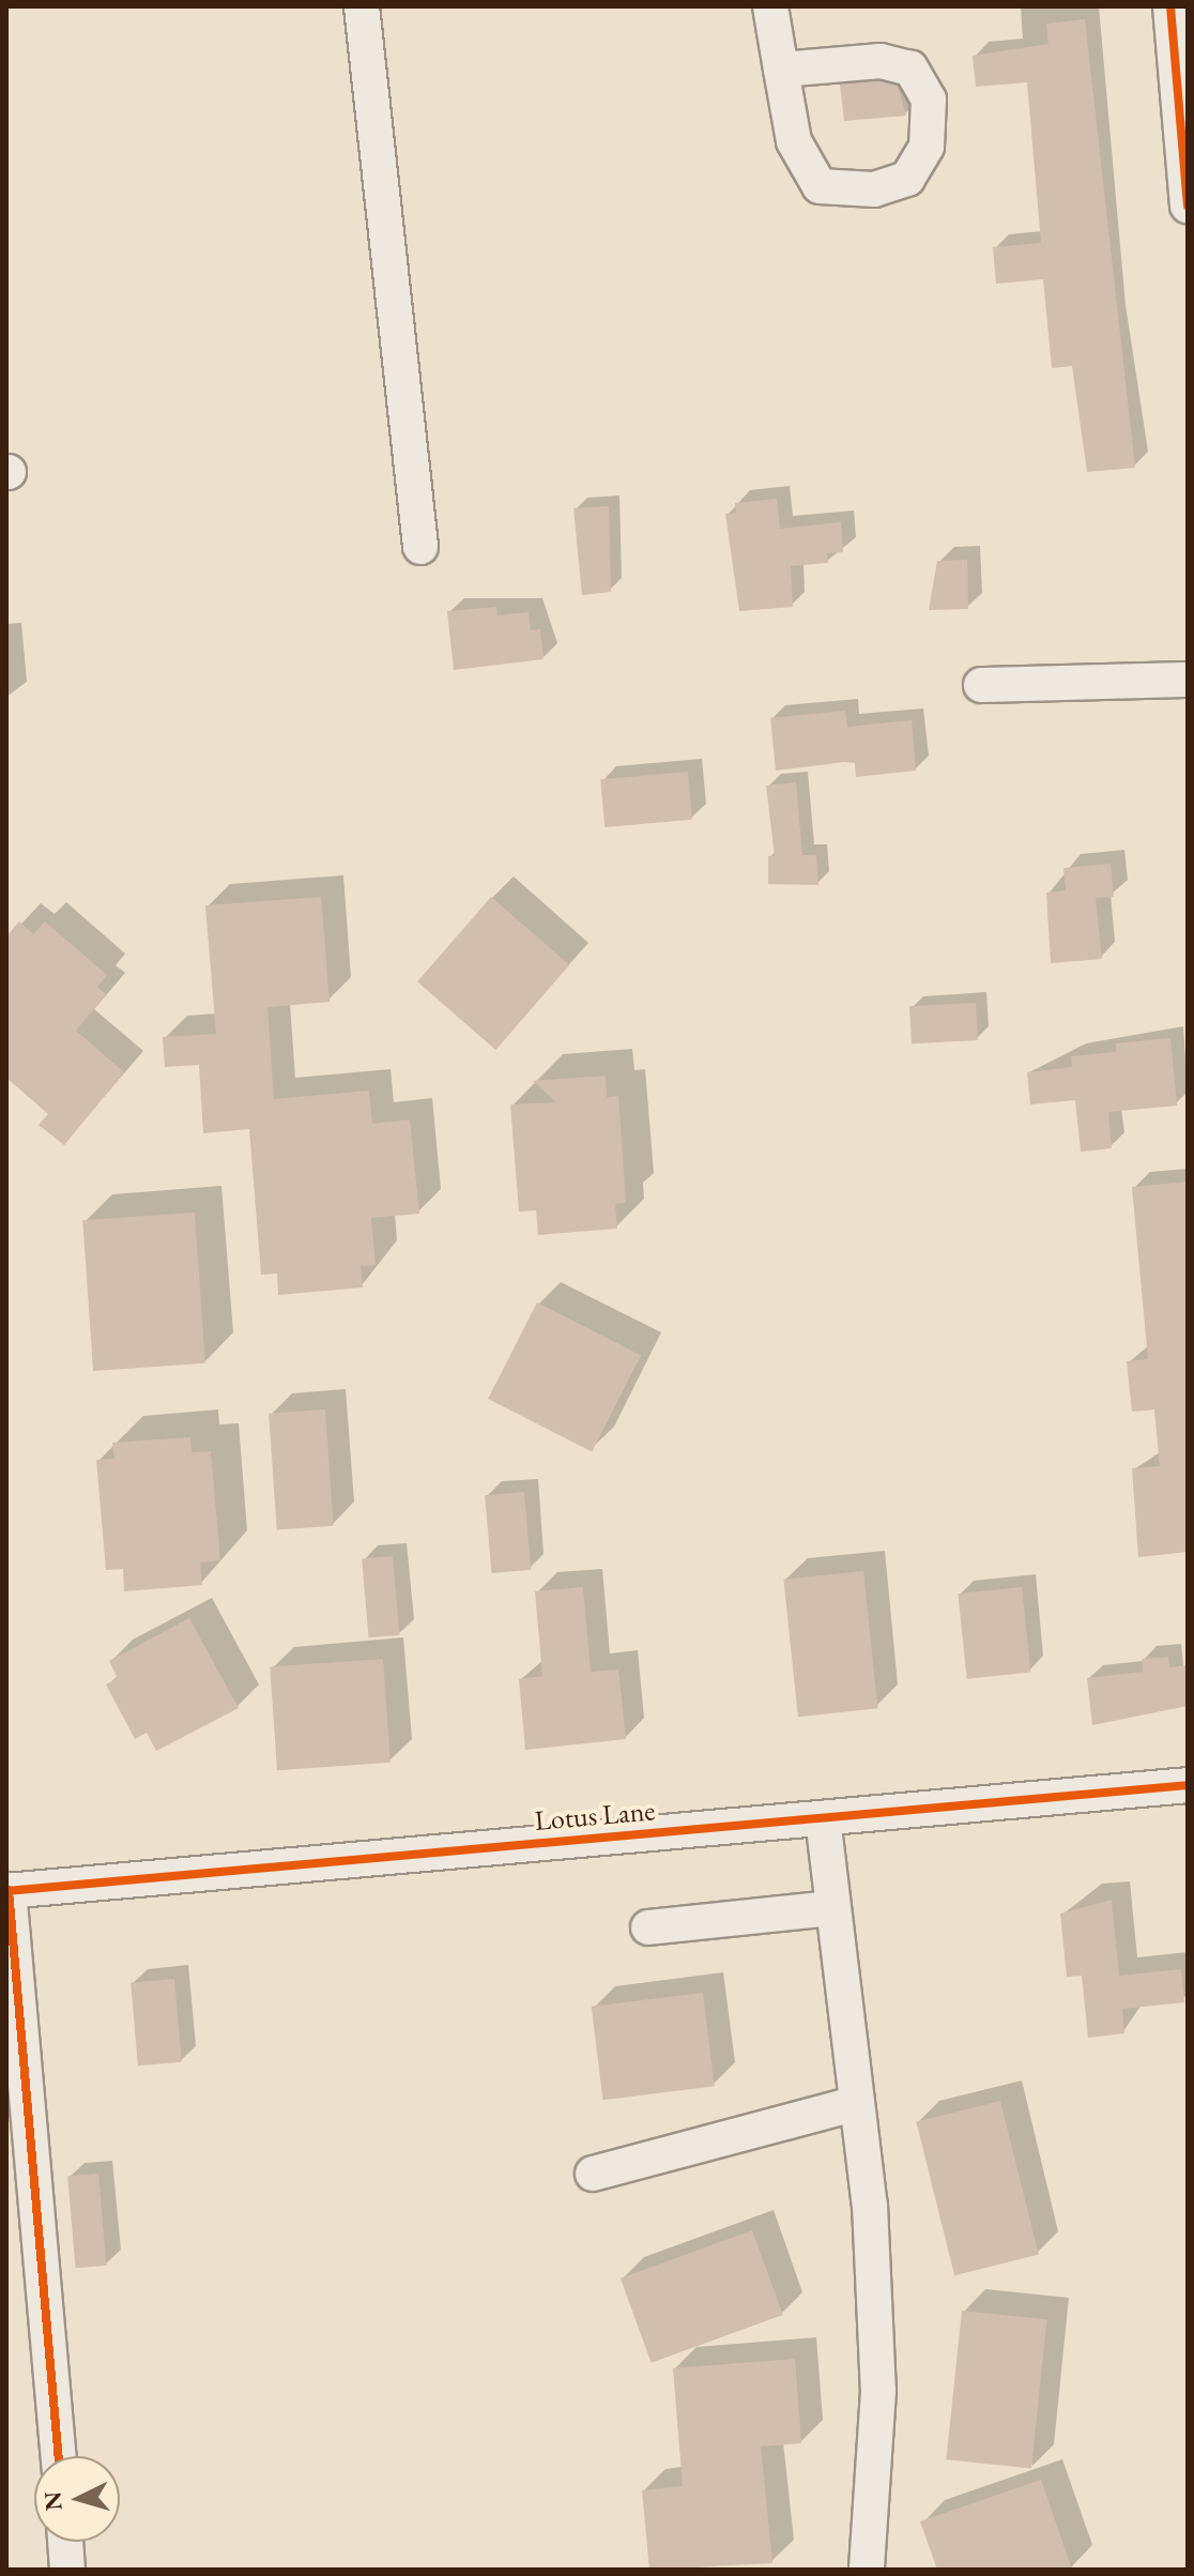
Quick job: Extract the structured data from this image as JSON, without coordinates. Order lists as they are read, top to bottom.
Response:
{
  "streets": {
    "street": ["Lotus Lane"]
  },
  "north": "left"
}
